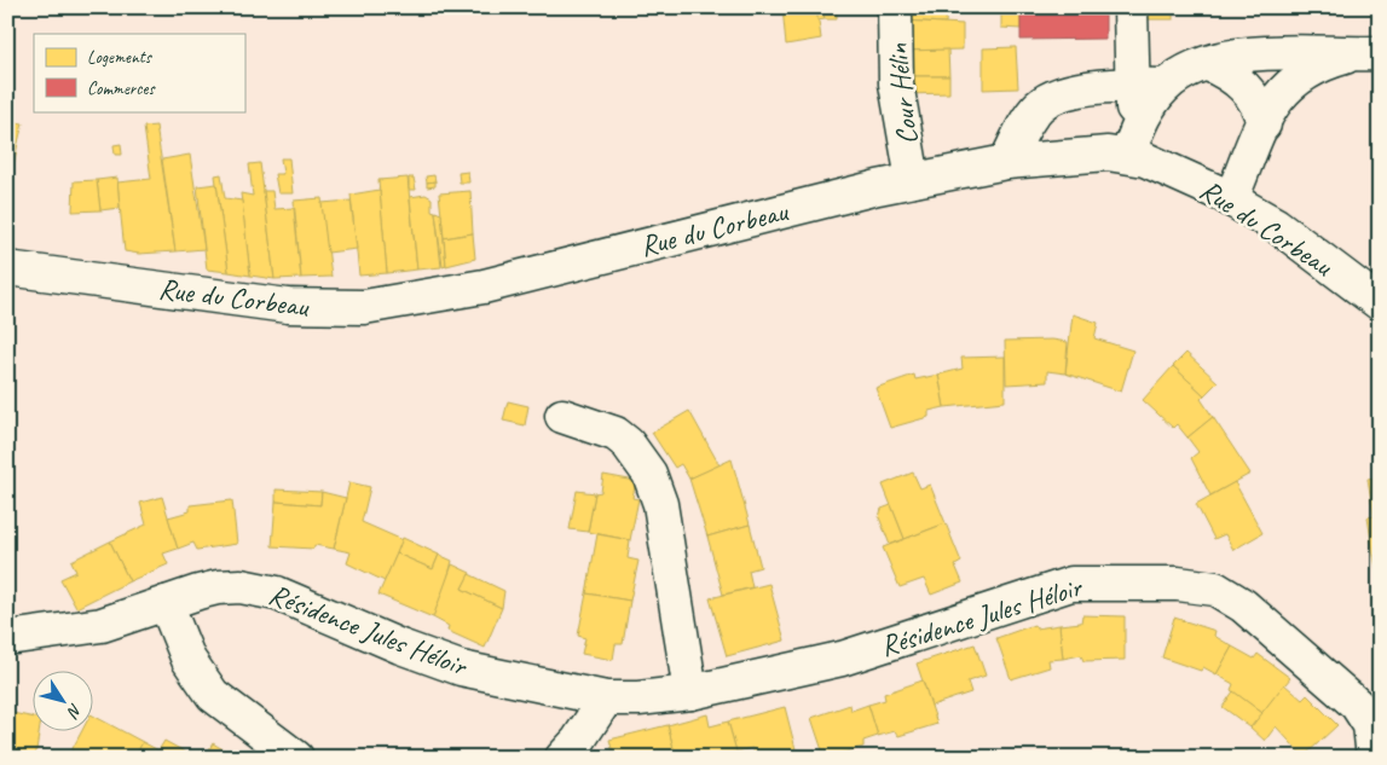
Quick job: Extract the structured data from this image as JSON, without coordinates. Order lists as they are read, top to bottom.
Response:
{
  "streets": {
    "street": ["Cour Hélin", "Rue du Corbeau", "Résidence Jules Héloir"]
  },
  "crossings": [
    ["Cour Hélin", "Rue du Corbeau"]
  ],
  "legend": ["Logements", "Commerces"],
  "north": "bottom right"
}
